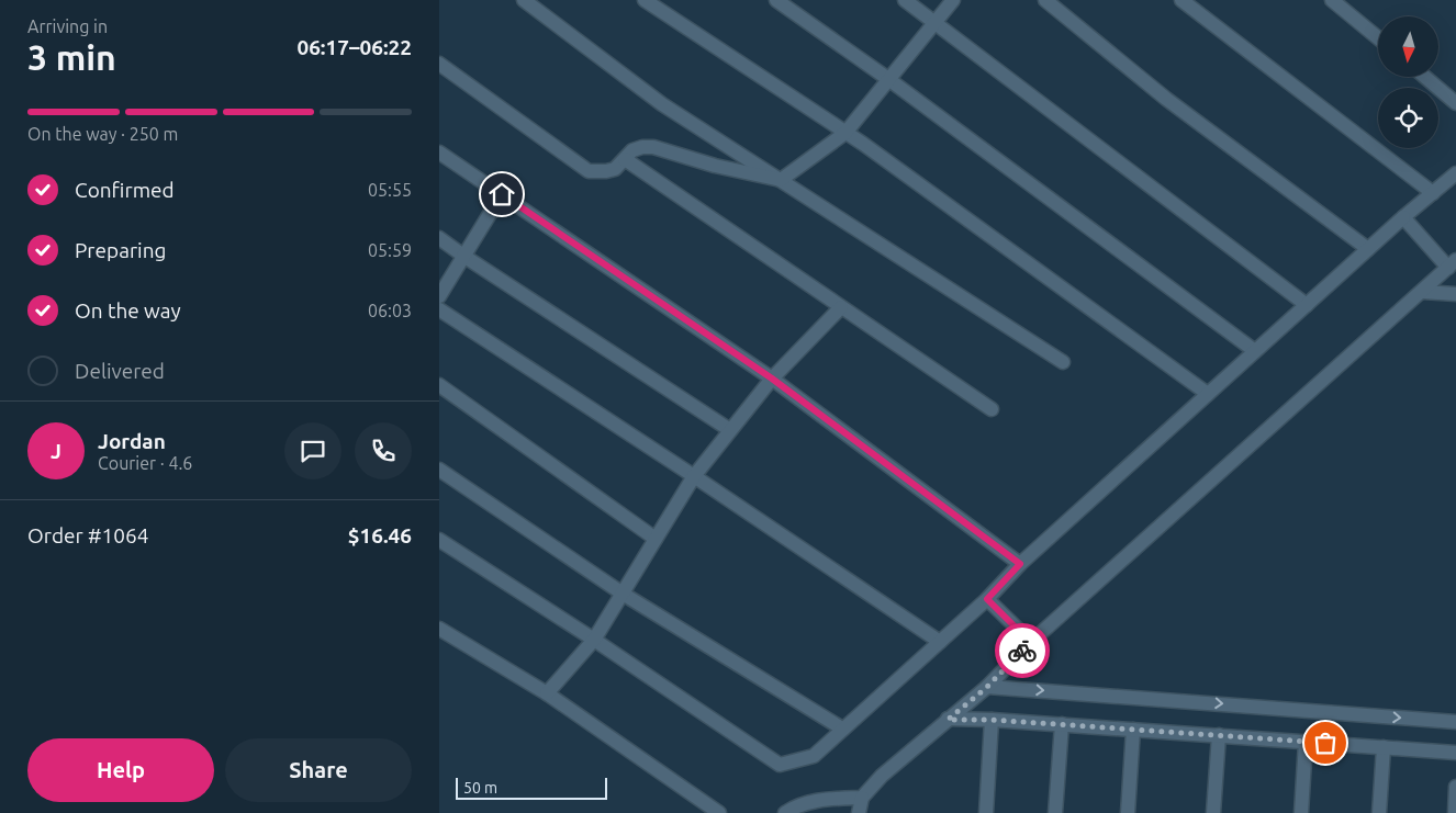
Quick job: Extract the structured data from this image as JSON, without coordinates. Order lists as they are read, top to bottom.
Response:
{
  "scale_bar": "50 m",
  "north": "bottom",
  "page": {
    "heading": ["3 min", "Arriving in", "06:17–06:22"],
    "panel": [
      "Jordan",
      "Courier · 4.6",
      "Order #1064",
      "$16.46"
    ],
    "bar": "On the way · 250 m",
    "list": [
      ["Confirmed", "05:55"],
      ["Preparing", "05:59"],
      ["On the way", "06:03"],
      "Delivered"
    ],
    "round": "J",
    "buttons": ["Help", "Share"],
    "scale": "50 m"
  }
}
